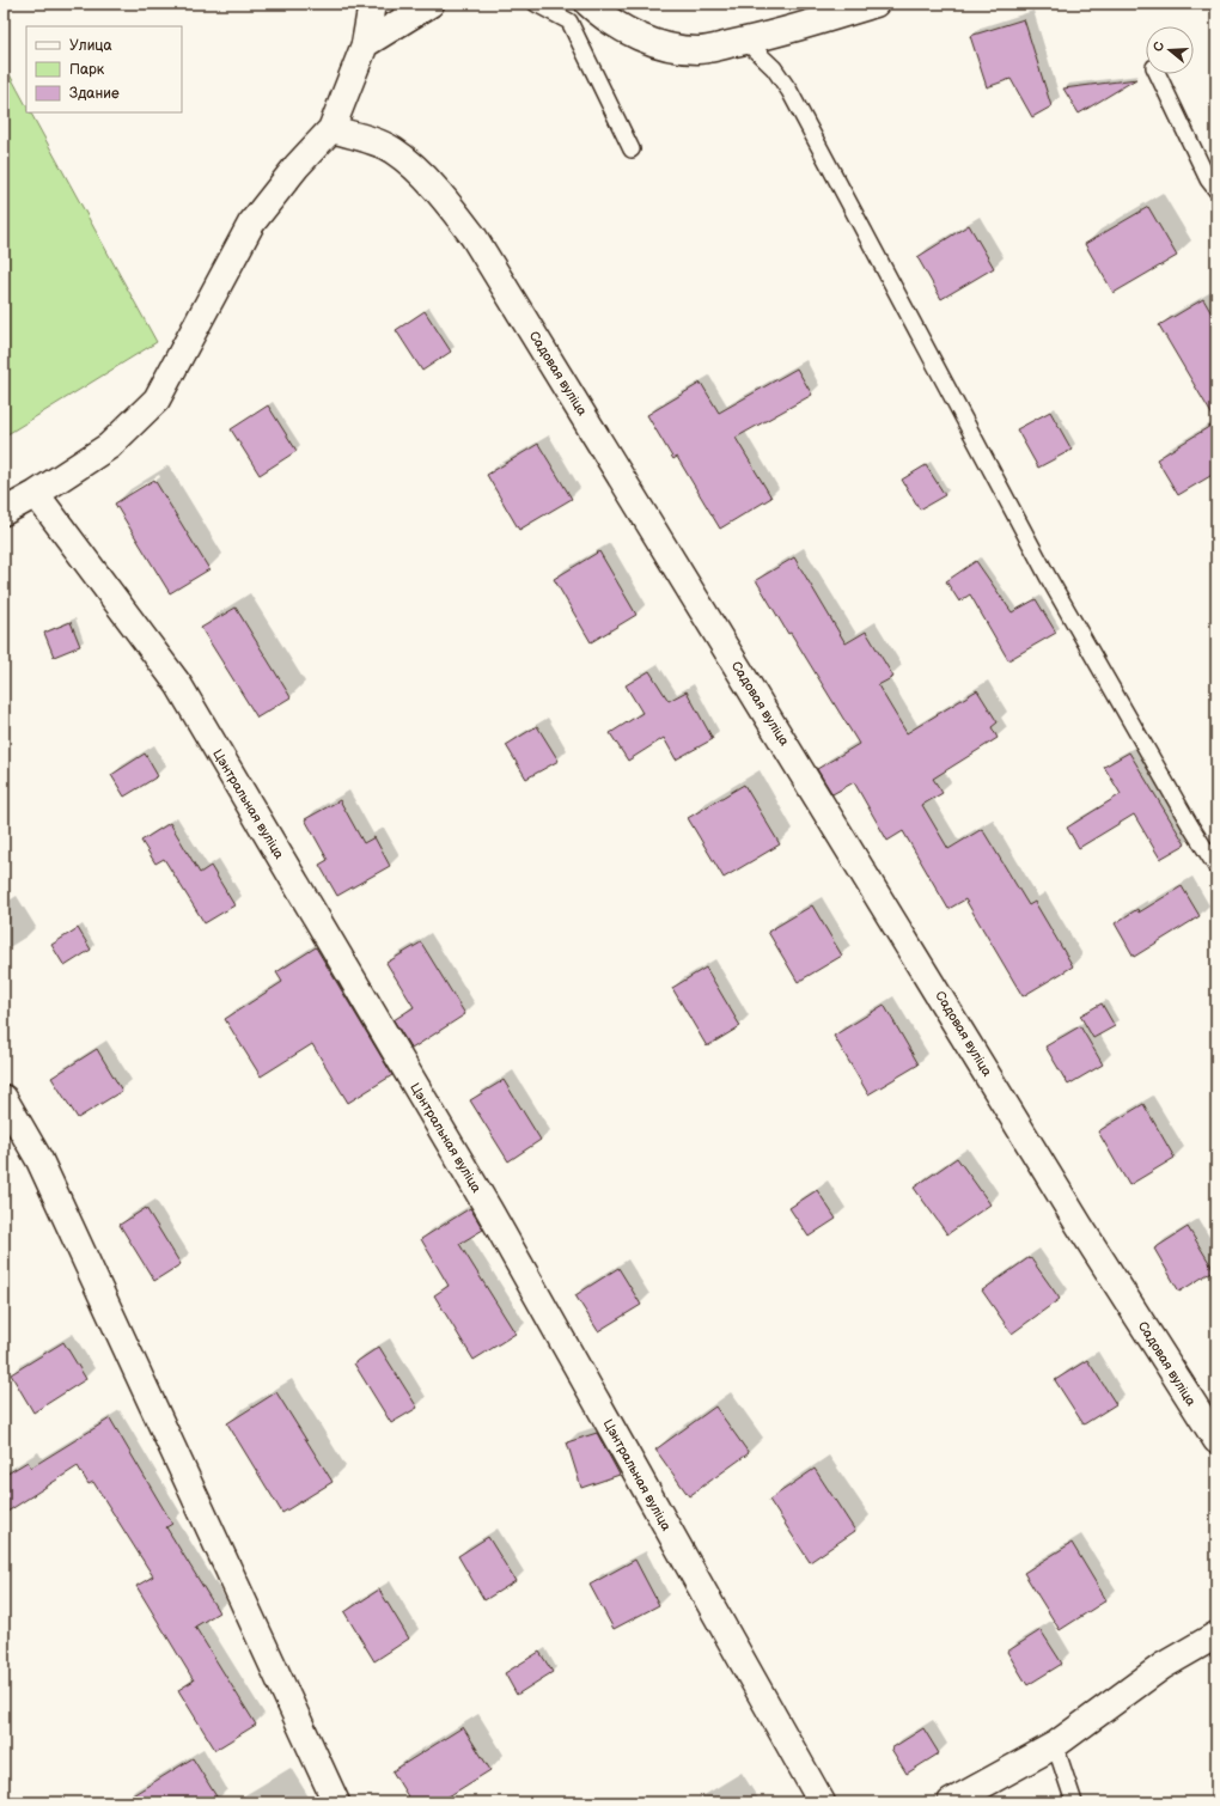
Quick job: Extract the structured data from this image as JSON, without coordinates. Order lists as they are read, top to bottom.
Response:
{
  "streets": {
    "street": ["Садовая вуліца", "Цэнтральная вуліца"]
  },
  "legend": ["Улица", "Парк", "Здание"],
  "north": "left"
}
